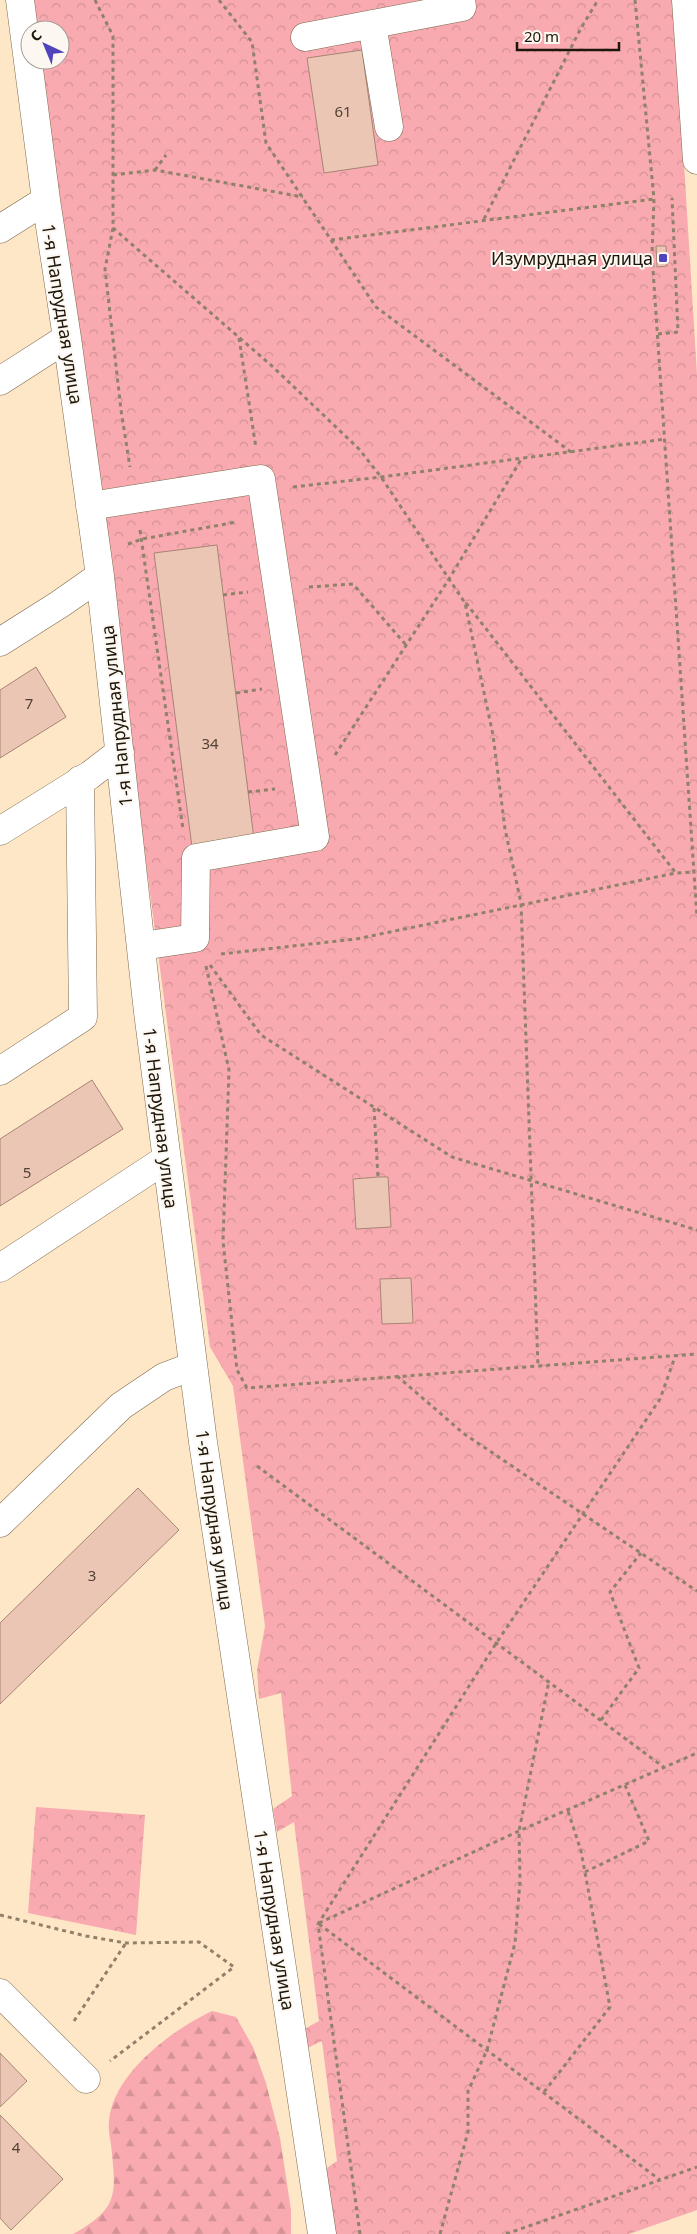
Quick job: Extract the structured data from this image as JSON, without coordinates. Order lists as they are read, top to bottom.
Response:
{
  "streets": {
    "street": ["1-я Напрудная улица"]
  },
  "places": {
    "transit": ["Изумрудная улица"]
  },
  "house_numbers": [
    "61",
    "7",
    "34",
    "5",
    "3",
    "4"
  ],
  "scale_bar": "20 m",
  "north": "top left"
}
